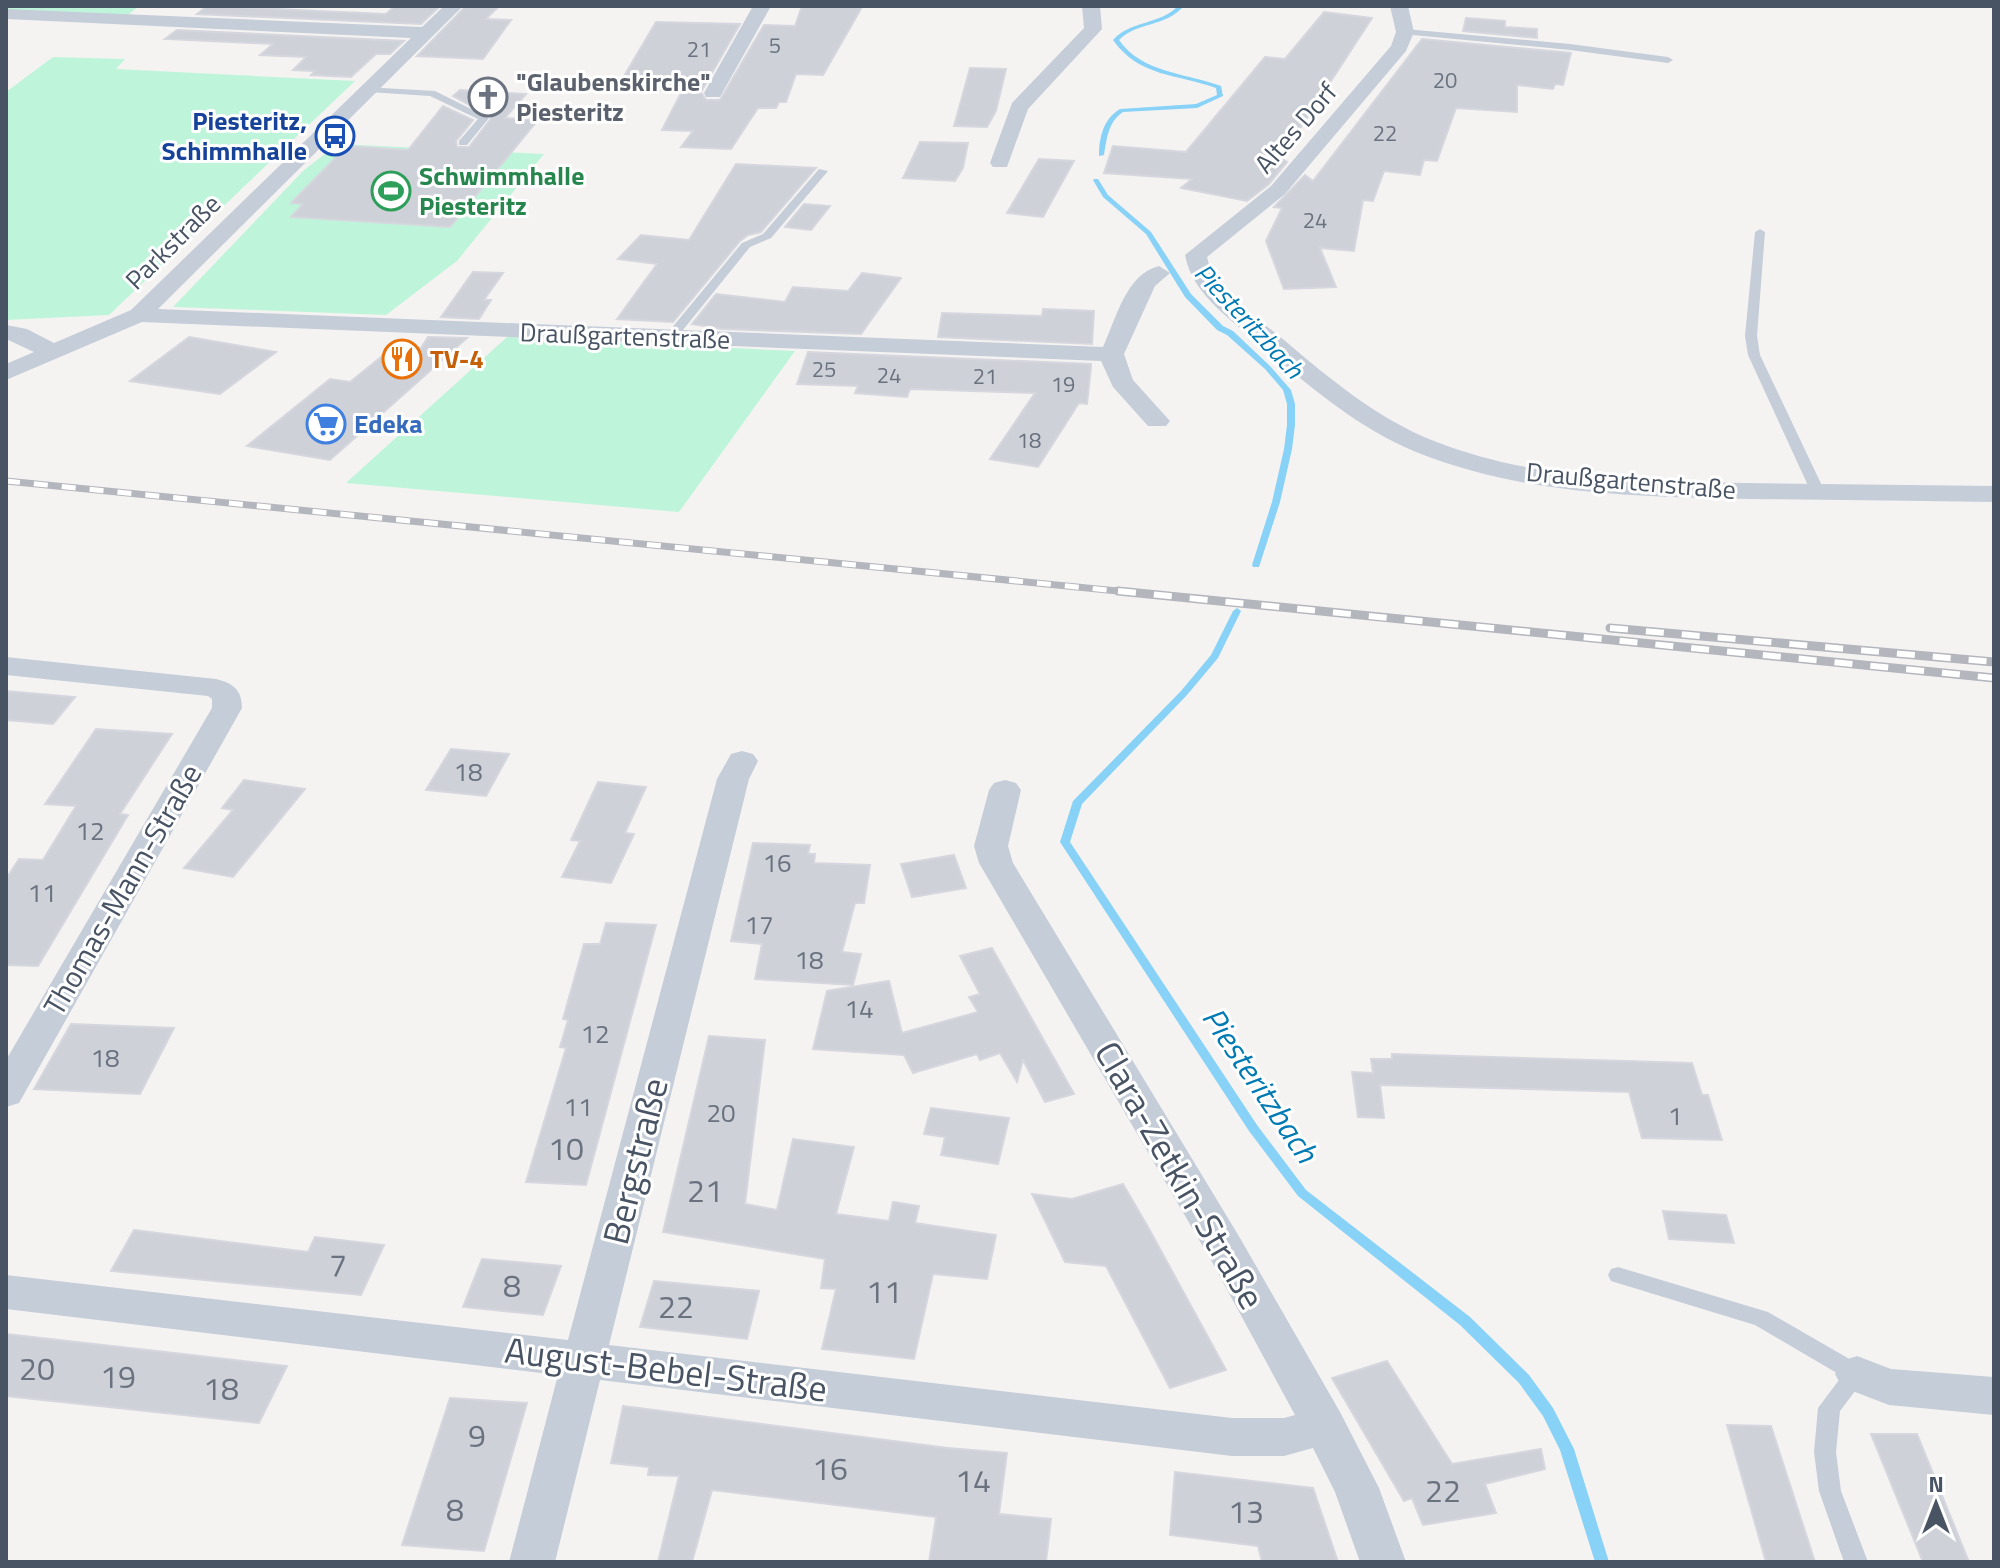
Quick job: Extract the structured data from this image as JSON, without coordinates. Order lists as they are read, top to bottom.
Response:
{
  "streets": {
    "street": [
      "Altes Dorf",
      "Parkstraße",
      "Draußgartenstraße",
      "Thomas-Mann-Straße",
      "Bergstraße",
      "Clara-Zetkin-Straße",
      "August-Bebel-Straße"
    ]
  },
  "crossings": [
    ["Altes Dorf", "Draußgartenstraße"],
    ["Parkstraße", "Draußgartenstraße"],
    ["Bergstraße", "August-Bebel-Straße"],
    ["Clara-Zetkin-Straße", "August-Bebel-Straße"]
  ],
  "water": ["Piesteritzbach"],
  "places": {
    "church": ["\"Glaubenskirche\" Piesteritz"],
    "bus stop": ["Piesteritz, Schimmhalle"],
    "sports": ["Schwimmhalle Piesteritz"],
    "restaurant": ["TV-4"],
    "supermarket": ["Edeka"]
  },
  "house_numbers": [
    "5",
    "21",
    "20",
    "22",
    "24",
    "25",
    "24",
    "21",
    "19",
    "18",
    "18",
    "12",
    "16",
    "11",
    "17",
    "18",
    "14",
    "12",
    "18",
    "11",
    "20",
    "1",
    "10",
    "21",
    "7",
    "8",
    "11",
    "22",
    "20",
    "19",
    "18",
    "9",
    "16",
    "14",
    "22",
    "8",
    "13"
  ],
  "north": "top"
}
